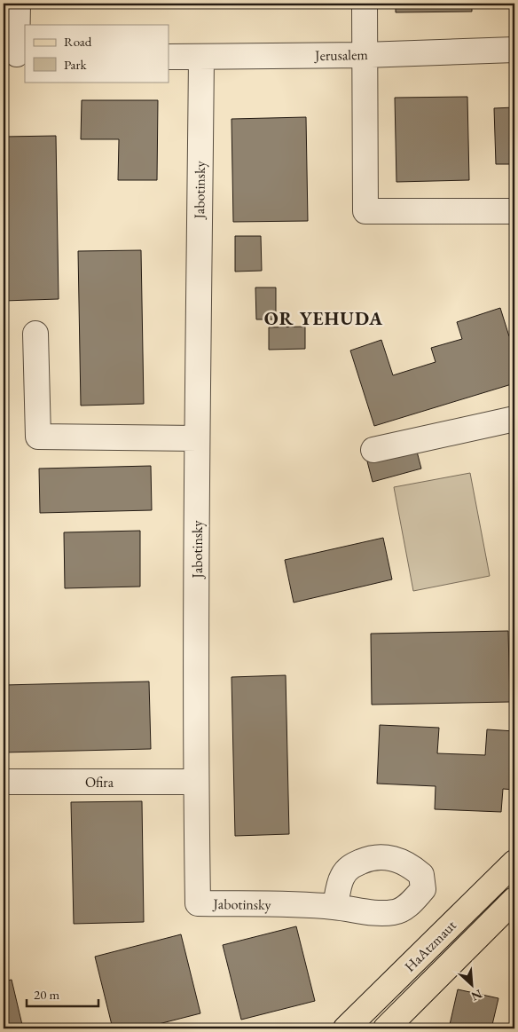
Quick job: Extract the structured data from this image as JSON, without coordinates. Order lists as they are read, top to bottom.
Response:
{
  "streets": {
    "main road": ["HaAtzmaut"],
    "street": ["Jerusalem", "Jabotinsky", "Ofira"]
  },
  "crossings": [
    ["Jerusalem", "Jabotinsky"],
    ["Jabotinsky", "Ofira"]
  ],
  "districts": ["OR YEHUDA"],
  "legend": ["Road", "Park"],
  "scale_bar": "20 m",
  "north": "bottom right"
}
